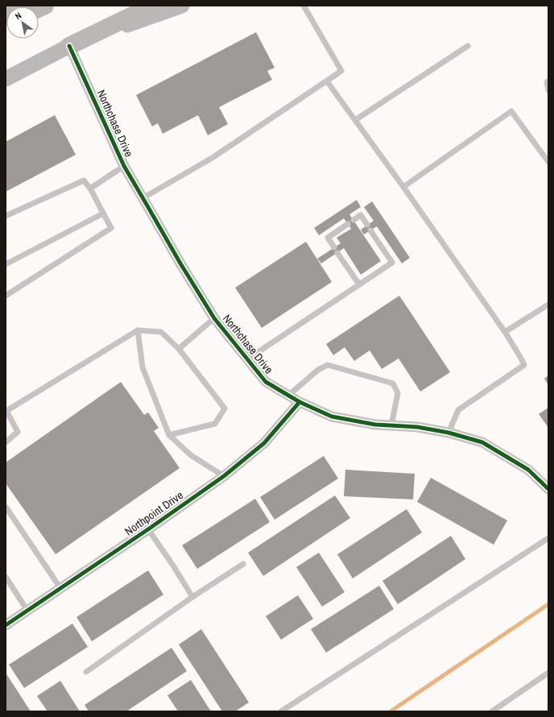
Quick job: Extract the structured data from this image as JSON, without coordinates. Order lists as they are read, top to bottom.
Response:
{
  "streets": {
    "street": ["Northchase Drive", "Northpoint Drive"]
  },
  "crossings": [
    ["Northchase Drive", "Northpoint Drive"]
  ],
  "north": "top left"
}
